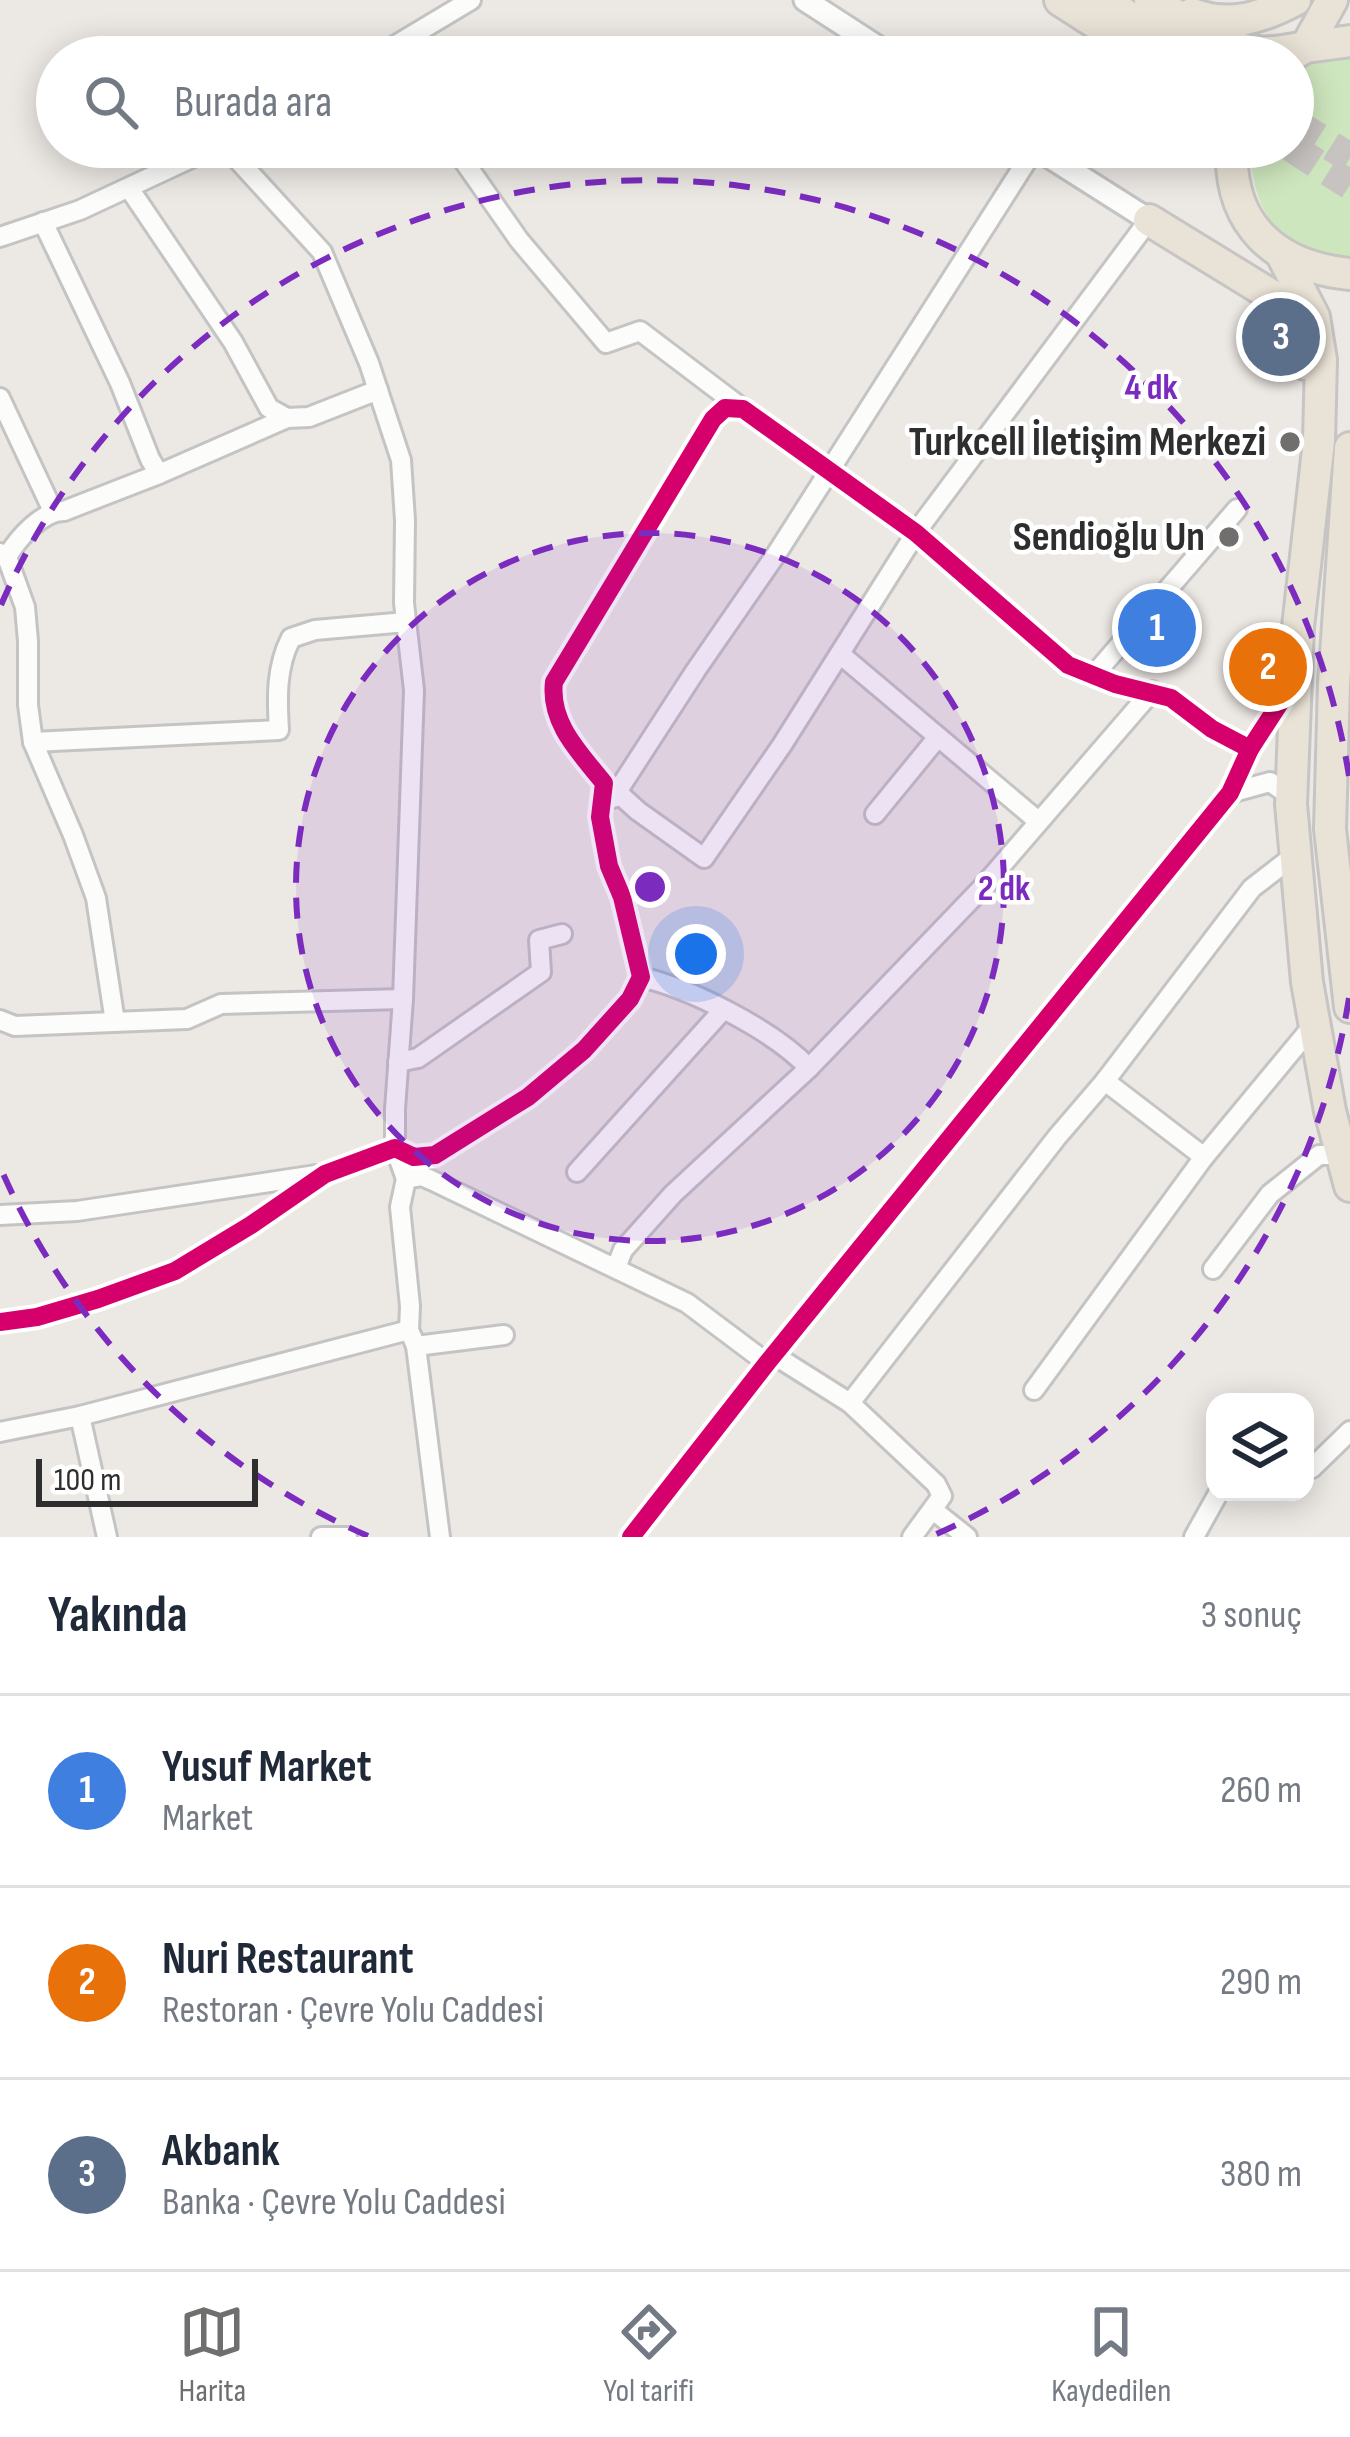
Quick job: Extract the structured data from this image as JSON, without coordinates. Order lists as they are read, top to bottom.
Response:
{
  "places": ["Turkcell İletişim Merkezi", "Sendioğlu Un"],
  "scale_bar": "100 m",
  "page": {
    "search": "Burada ara",
    "pins": ["3", "1", "2"],
    "scale": "100 m",
    "heading": ["Yakında", "3 sonuç"],
    "list": [
      {
        "mark": "1",
        "name": "Yusuf Market",
        "note": "Market",
        "value": "260 m"
      },
      {
        "mark": "2",
        "name": "Nuri Restaurant",
        "note": "Restoran · Çevre Yolu Caddesi",
        "value": "290 m"
      },
      {
        "mark": "3",
        "name": "Akbank",
        "note": "Banka · Çevre Yolu Caddesi",
        "value": "380 m"
      }
    ],
    "nav": ["Harita", "Yol tarifi", "Kaydedilen"]
  },
  "rings": ["4 dk", "2 dk"]
}
